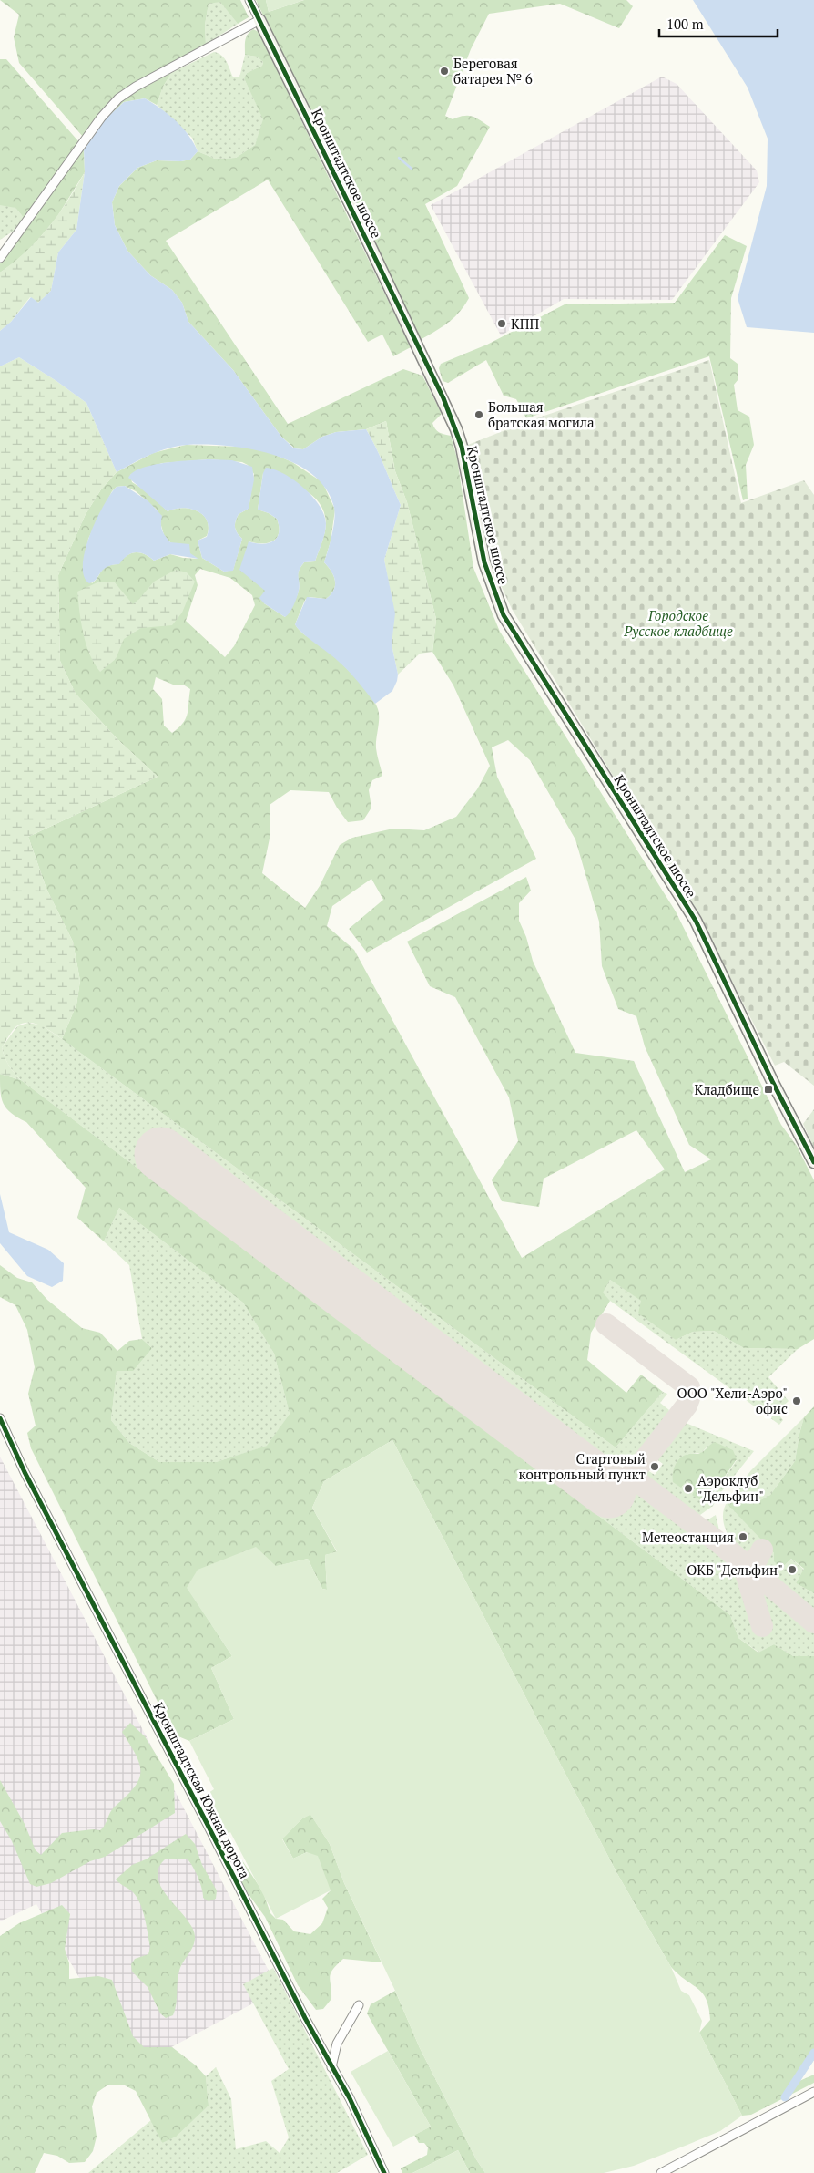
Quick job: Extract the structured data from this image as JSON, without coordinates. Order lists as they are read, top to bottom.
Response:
{
  "streets": {
    "street": ["Кронштадтское шоссе", "Кронштадтская Южная дорога"]
  },
  "parks": ["Городское Русское кладбище"],
  "places": {
    "other": [
      "Береговая батарея № 6",
      "КПП",
      "Большая братская могила",
      "ООО \"Хели-Аэро\" офис",
      "Стартовый контрольный пункт",
      "Аэроклуб \"Дельфин\"",
      "Метеостанция",
      "ОКБ \"Дельфин\""
    ],
    "transit": ["Кладбище"]
  },
  "scale_bar": "100 m"
}
